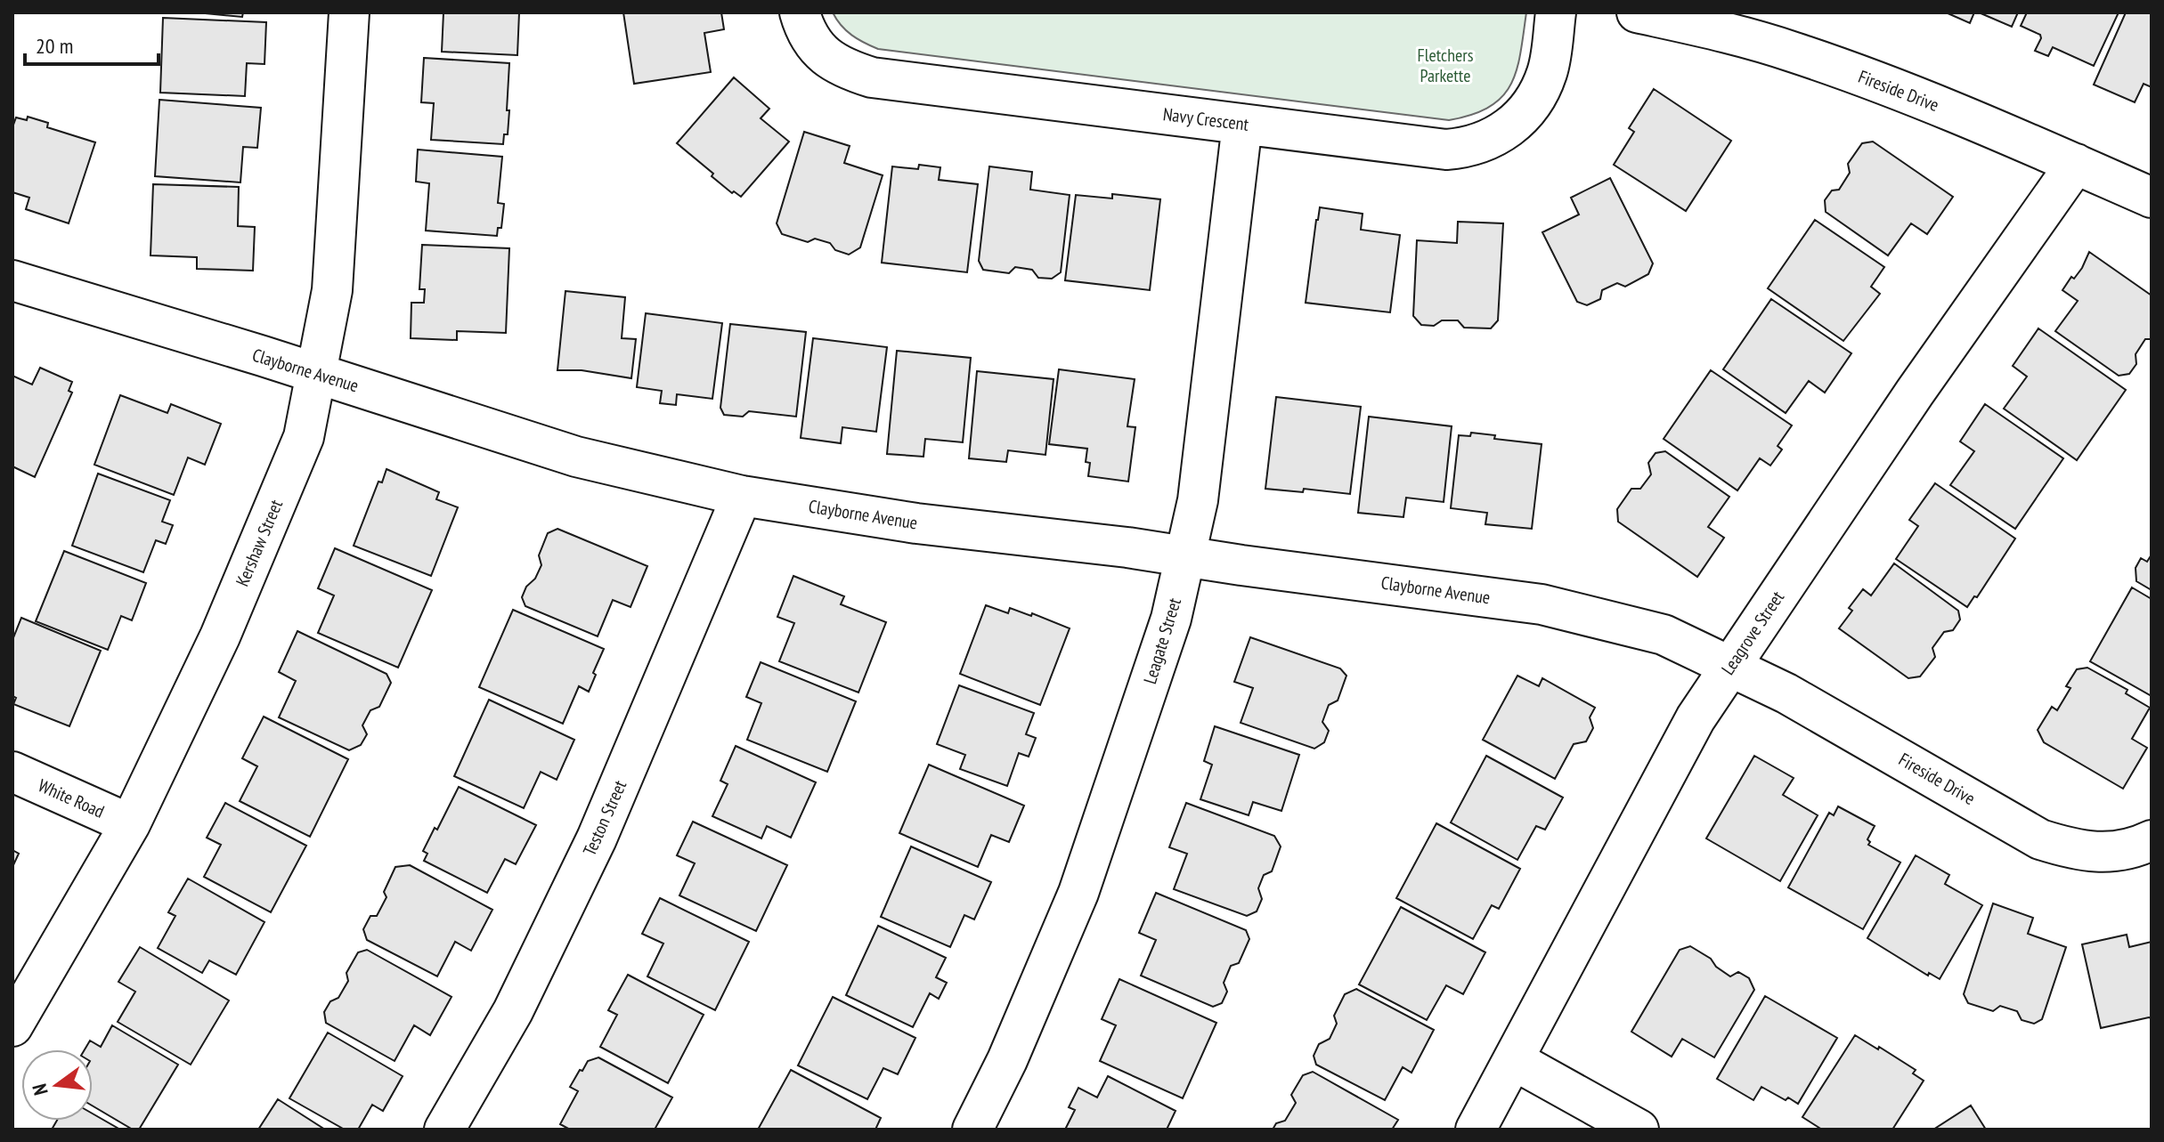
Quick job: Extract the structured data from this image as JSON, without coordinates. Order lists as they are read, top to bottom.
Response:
{
  "streets": {
    "street": [
      "Fireside Drive",
      "Navy Crescent",
      "Clayborne Avenue",
      "Kershaw Street",
      "Leagrove Street",
      "Leagate Street",
      "White Road",
      "Teston Street"
    ]
  },
  "crossings": [
    ["Fireside Drive", "Clayborne Avenue"],
    ["Fireside Drive", "Leagrove Street"],
    ["Navy Crescent", "Leagate Street"],
    ["Clayborne Avenue", "Kershaw Street"],
    ["Clayborne Avenue", "Leagrove Street"],
    ["Clayborne Avenue", "Leagate Street"],
    ["Clayborne Avenue", "Teston Street"],
    ["Kershaw Street", "White Road"]
  ],
  "parks": ["Fletchers Parkette"],
  "scale_bar": "20 m",
  "north": "left"
}
